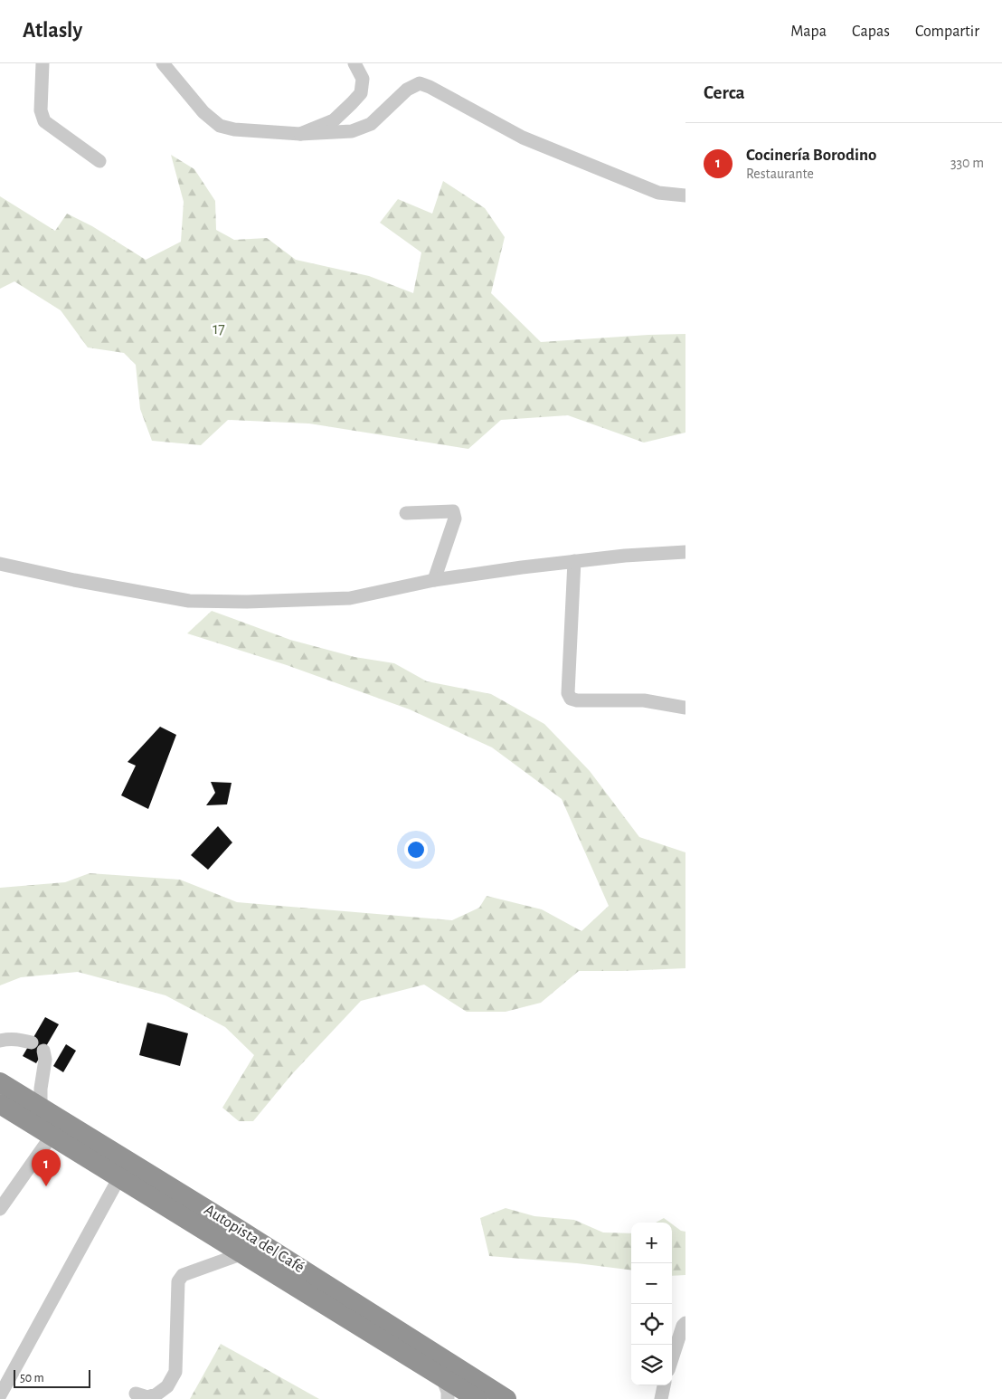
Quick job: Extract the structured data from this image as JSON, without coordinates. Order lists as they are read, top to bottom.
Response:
{
  "streets": {
    "highway": ["Autopista del Café"]
  },
  "parks": ["17"],
  "scale_bar": "50 m",
  "page": {
    "header": "Atlasly",
    "nav": ["Mapa", "Capas", "Compartir"],
    "heading": "Cerca",
    "list": [
      {
        "mark": "1",
        "name": "Cocinería Borodino",
        "note": "Restaurante",
        "value": "330 m"
      }
    ],
    "pins": "1",
    "map_buttons": ["+", "−"],
    "scale": "50 m"
  }
}
